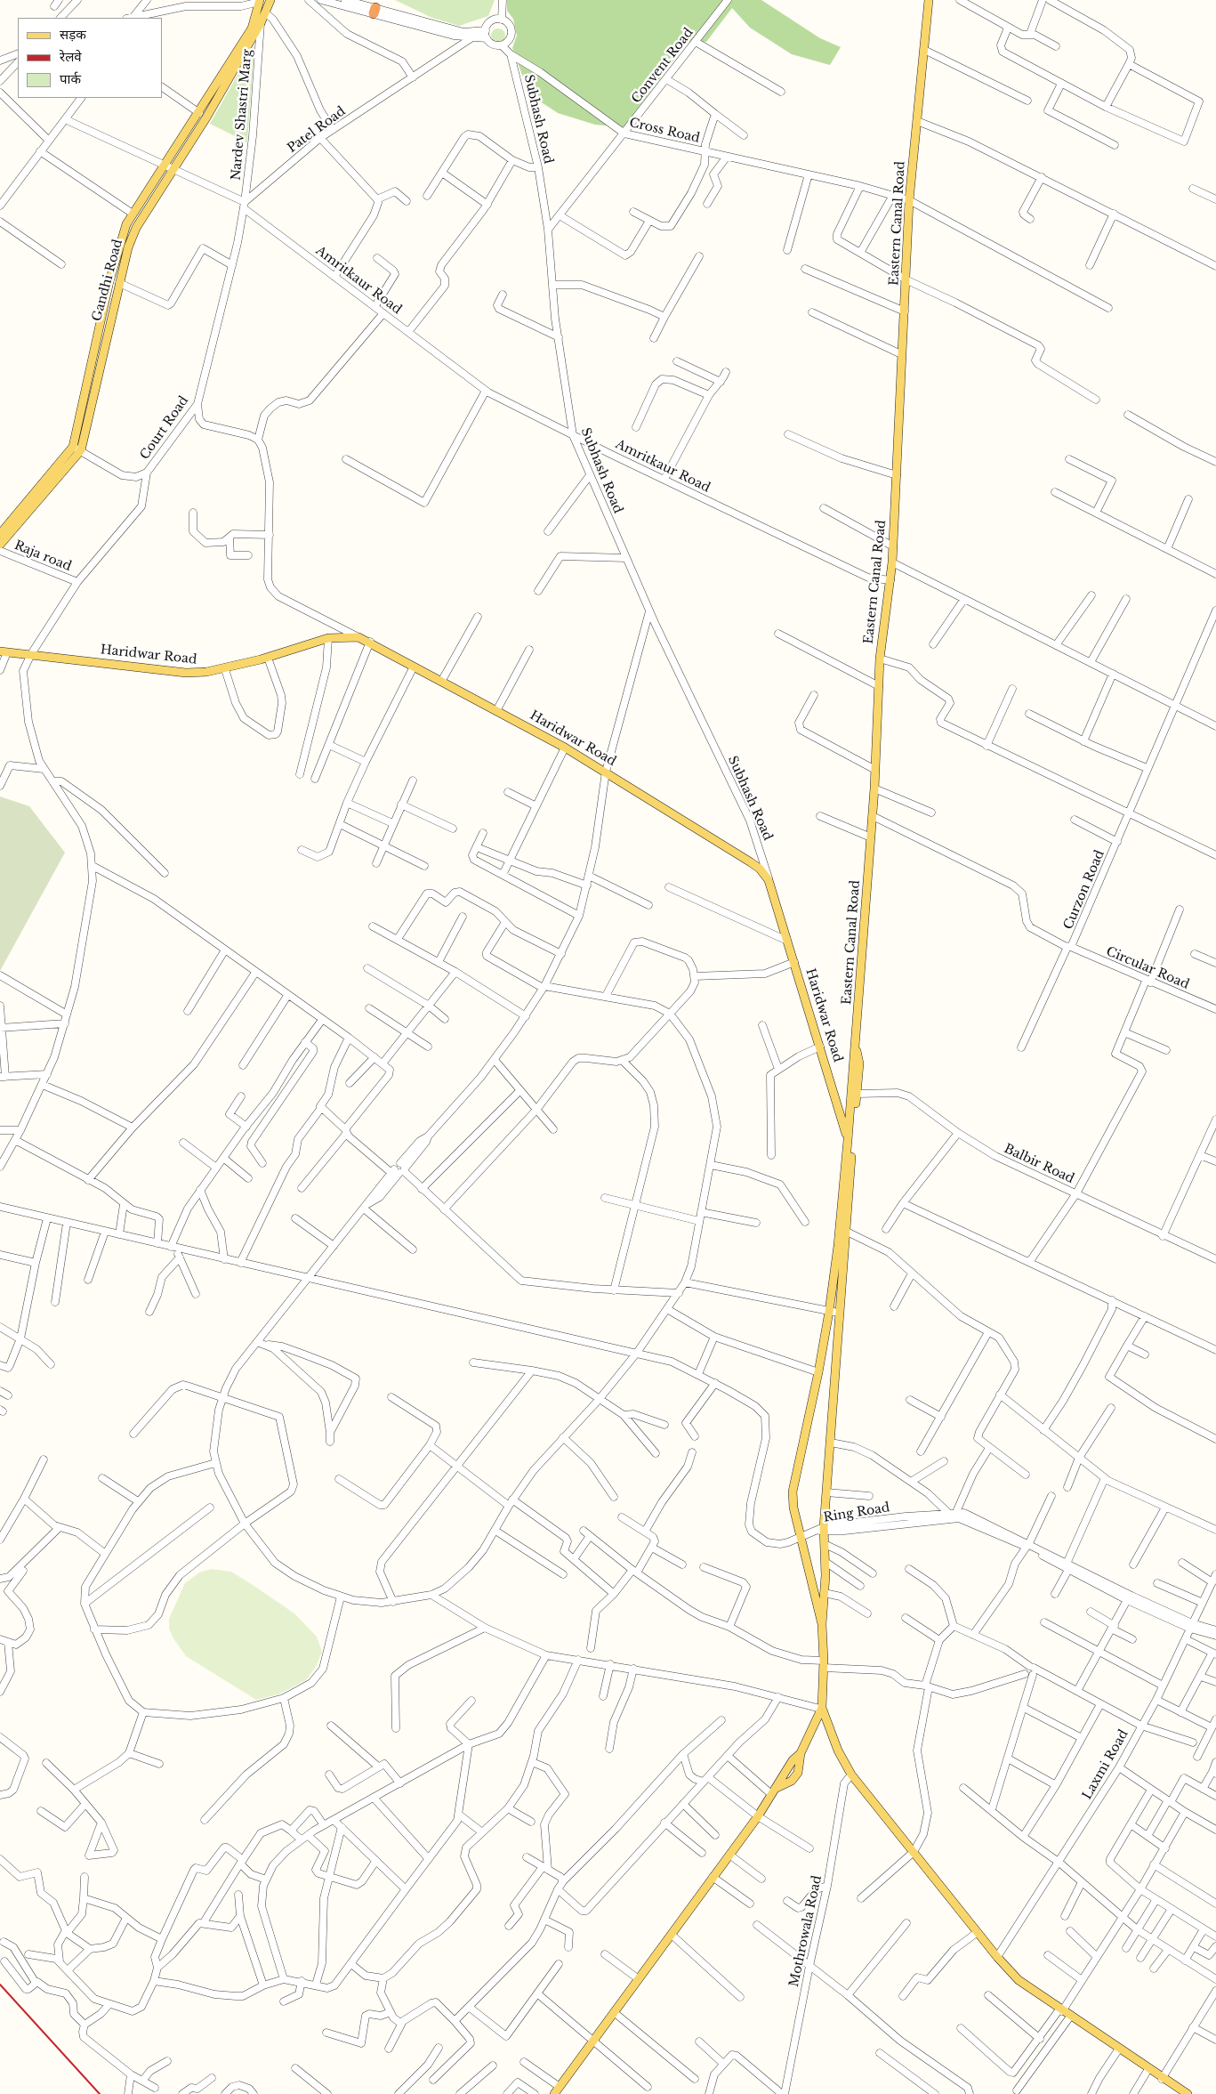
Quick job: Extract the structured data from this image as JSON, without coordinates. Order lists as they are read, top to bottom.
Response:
{
  "streets": {
    "main road": ["Eastern Canal Road", "Gandhi Road", "Haridwar Road"],
    "street": [
      "Convent Road",
      "Nardev Shastri Marg",
      "Subhash Road",
      "Patel Road",
      "Cross Road",
      "Amritkaur Road",
      "Court Road",
      "Raja road",
      "Curzon Road",
      "Circular Road",
      "Balbir Road",
      "Ring Road",
      "Laxmi Road",
      "Mothrowala Road"
    ]
  },
  "crossings": [
    ["Convent Road", "Subhash Road"],
    ["Convent Road", "Cross Road"],
    ["Nardev Shastri Marg", "Patel Road"],
    ["Nardev Shastri Marg", "Gandhi Road"],
    ["Nardev Shastri Marg", "Amritkaur Road"],
    ["Nardev Shastri Marg", "Court Road"],
    ["Subhash Road", "Cross Road"],
    ["Subhash Road", "Amritkaur Road"],
    ["Subhash Road", "Haridwar Road"],
    ["Patel Road", "Amritkaur Road"],
    ["Patel Road", "Court Road"],
    ["Cross Road", "Eastern Canal Road"],
    ["Eastern Canal Road", "Amritkaur Road"],
    ["Eastern Canal Road", "Haridwar Road"],
    ["Eastern Canal Road", "Curzon Road"],
    ["Amritkaur Road", "Court Road"],
    ["Court Road", "Raja road"],
    ["Court Road", "Haridwar Road"],
    ["Curzon Road", "Circular Road"],
    ["Ring Road", "Laxmi Road"]
  ],
  "legend": ["सड़क", "रेलवे", "पार्क"]
}
